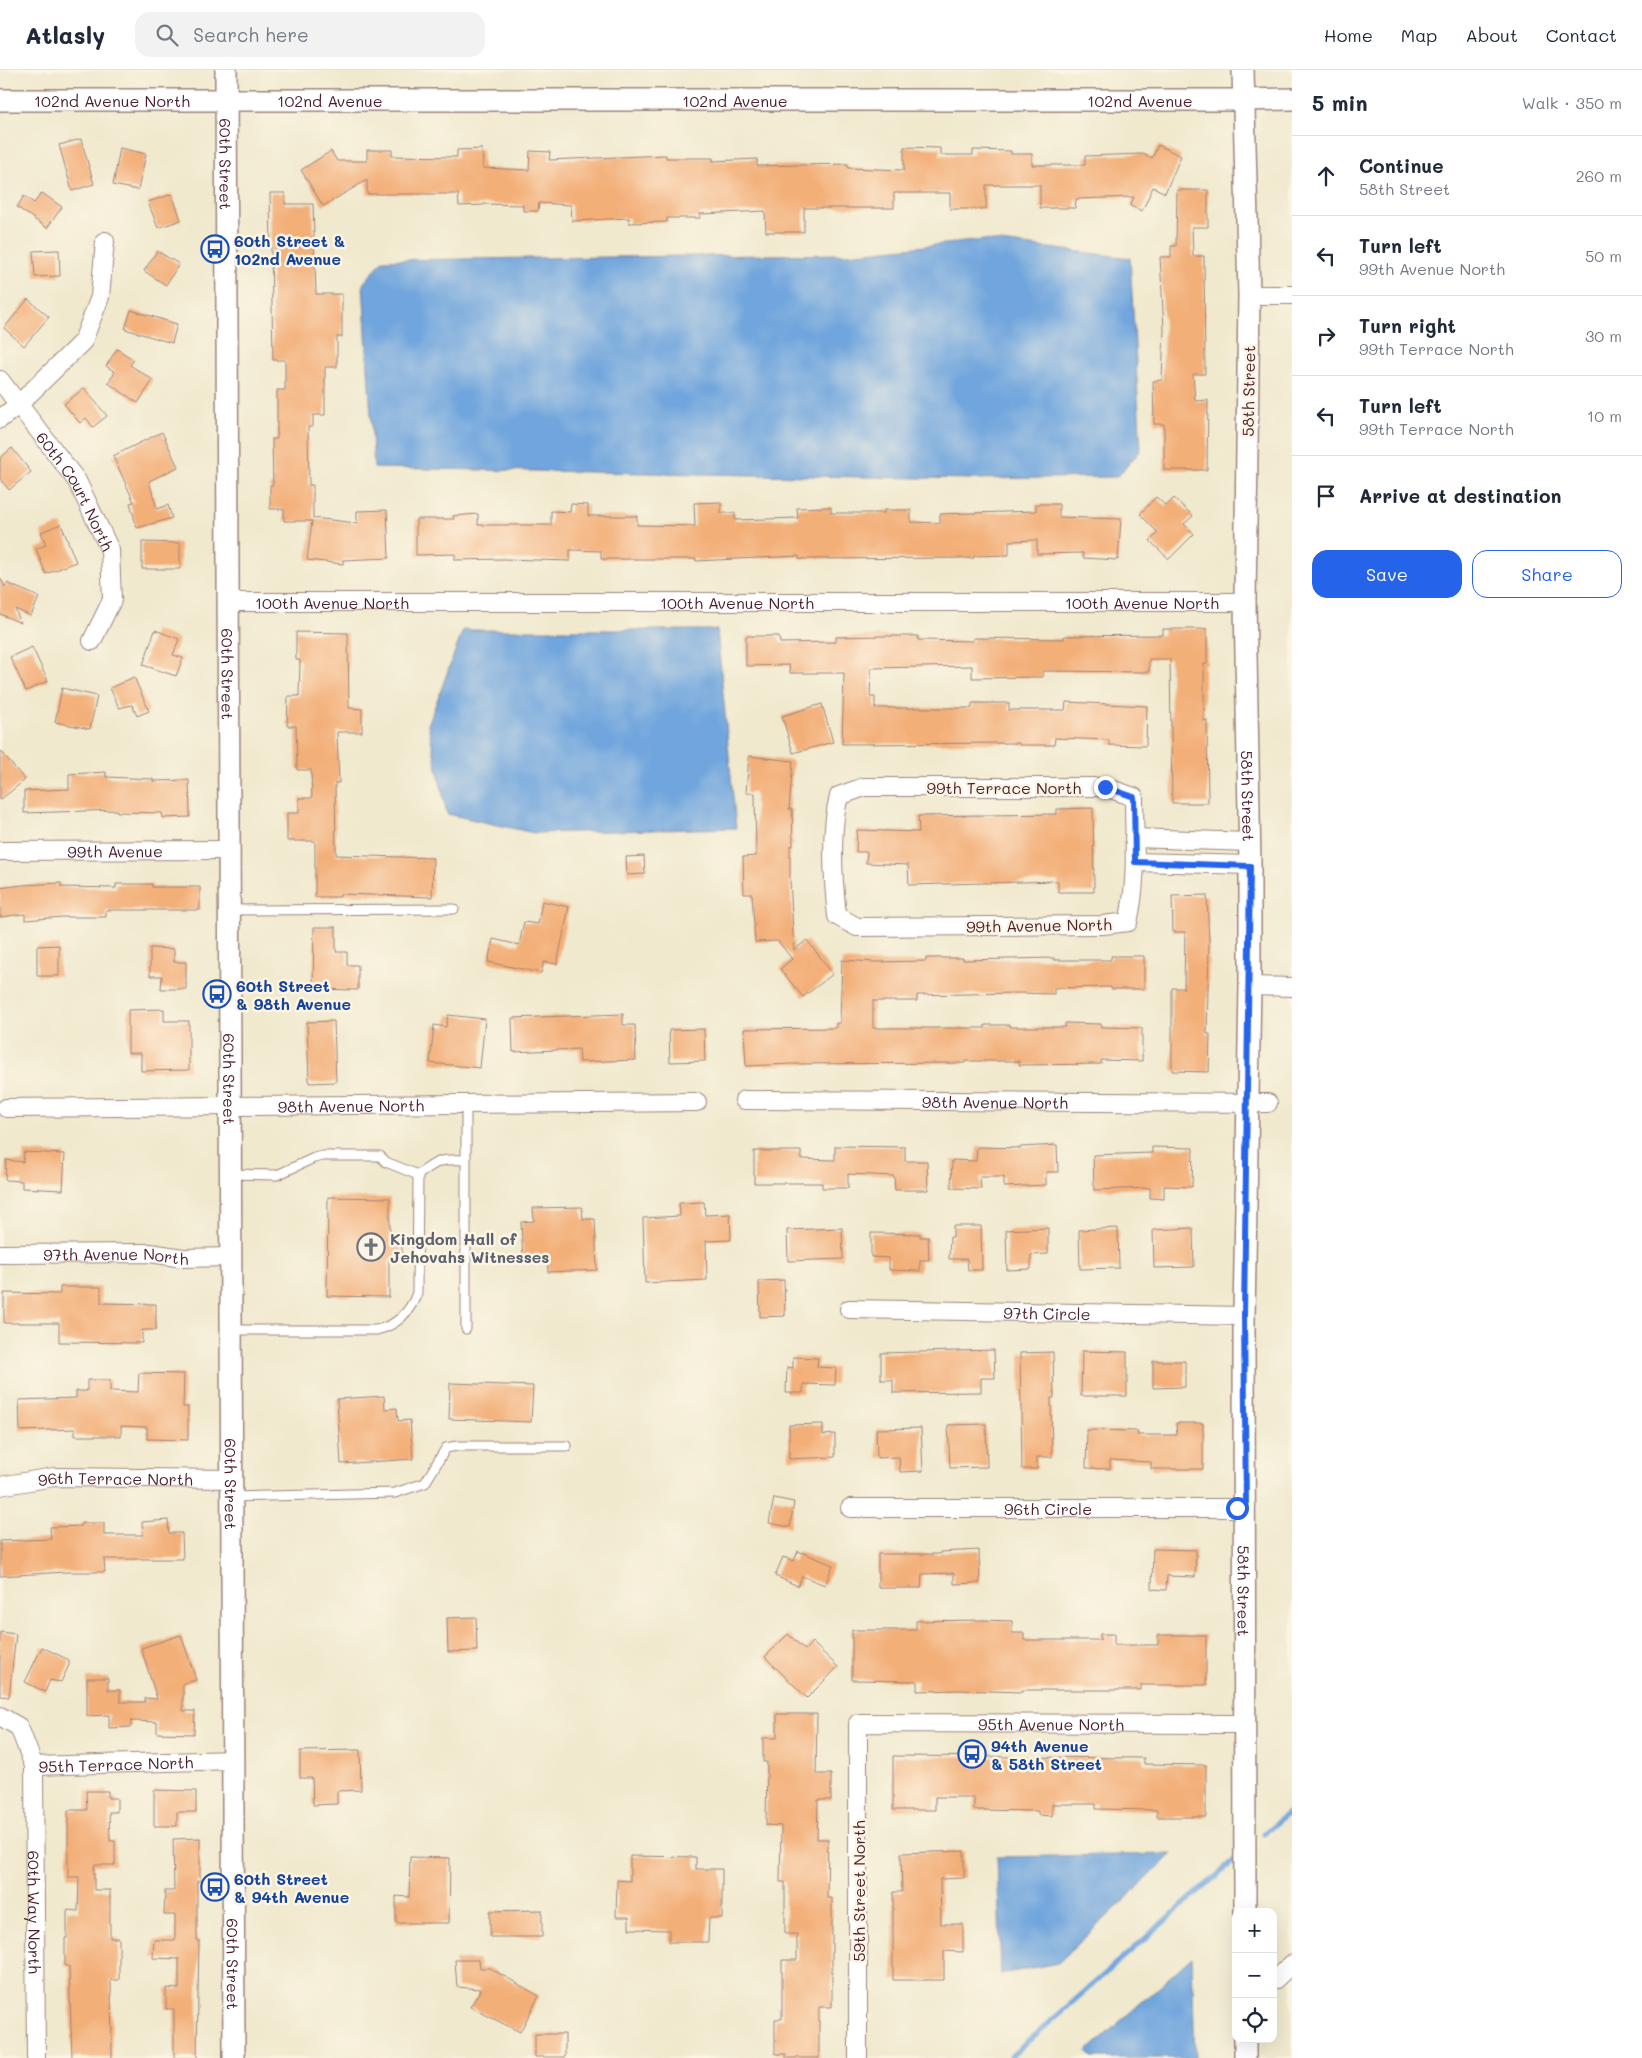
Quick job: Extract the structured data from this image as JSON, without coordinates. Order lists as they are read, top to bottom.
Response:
{
  "streets": {
    "street": [
      "102nd Avenue North",
      "102nd Avenue",
      "60th Street",
      "58th Street",
      "60th Court North",
      "100th Avenue North",
      "99th Terrace North",
      "99th Avenue",
      "99th Avenue North",
      "98th Avenue North",
      "97th Avenue North",
      "97th Circle",
      "96th Terrace North",
      "96th Circle",
      "95th Avenue North",
      "95th Terrace North",
      "59th Street North",
      "60th Way North"
    ]
  },
  "crossings": [
    ["102nd Avenue North", "102nd Avenue"],
    ["102nd Avenue North", "60th Street"],
    ["102nd Avenue", "60th Street"],
    ["102nd Avenue", "58th Street"],
    ["60th Street", "100th Avenue North"],
    ["60th Street", "99th Avenue"],
    ["60th Street", "98th Avenue North"],
    ["60th Street", "97th Avenue North"],
    ["60th Street", "96th Terrace North"],
    ["60th Street", "95th Terrace North"],
    ["58th Street", "100th Avenue North"],
    ["58th Street", "98th Avenue North"],
    ["58th Street", "97th Circle"],
    ["58th Street", "96th Circle"],
    ["58th Street", "95th Avenue North"],
    ["99th Terrace North", "99th Avenue North"],
    ["95th Avenue North", "59th Street North"],
    ["95th Terrace North", "60th Way North"]
  ],
  "places": {
    "bus stop": [
      "60th Street & 102nd Avenue",
      "60th Street & 98th Avenue",
      "94th Avenue & 58th Street",
      "60th Street & 94th Avenue"
    ],
    "church": ["Kingdom Hall of Jehovahs Witnesses"]
  },
  "page": {
    "header": "Atlasly",
    "search": "Search here",
    "nav": [
      "Home",
      "Map",
      "About",
      "Contact"
    ],
    "heading": ["5 min", "Walk · 350 m"],
    "list": [
      ["Continue", "58th Street", "260 m"],
      ["Turn left", "99th Avenue North", "50 m"],
      ["Turn right", "99th Terrace North", "30 m"],
      ["Turn left", "99th Terrace North", "10 m"],
      "Arrive at destination"
    ],
    "buttons": ["Save", "Share"],
    "map_buttons": ["+", "−"]
  }
}
